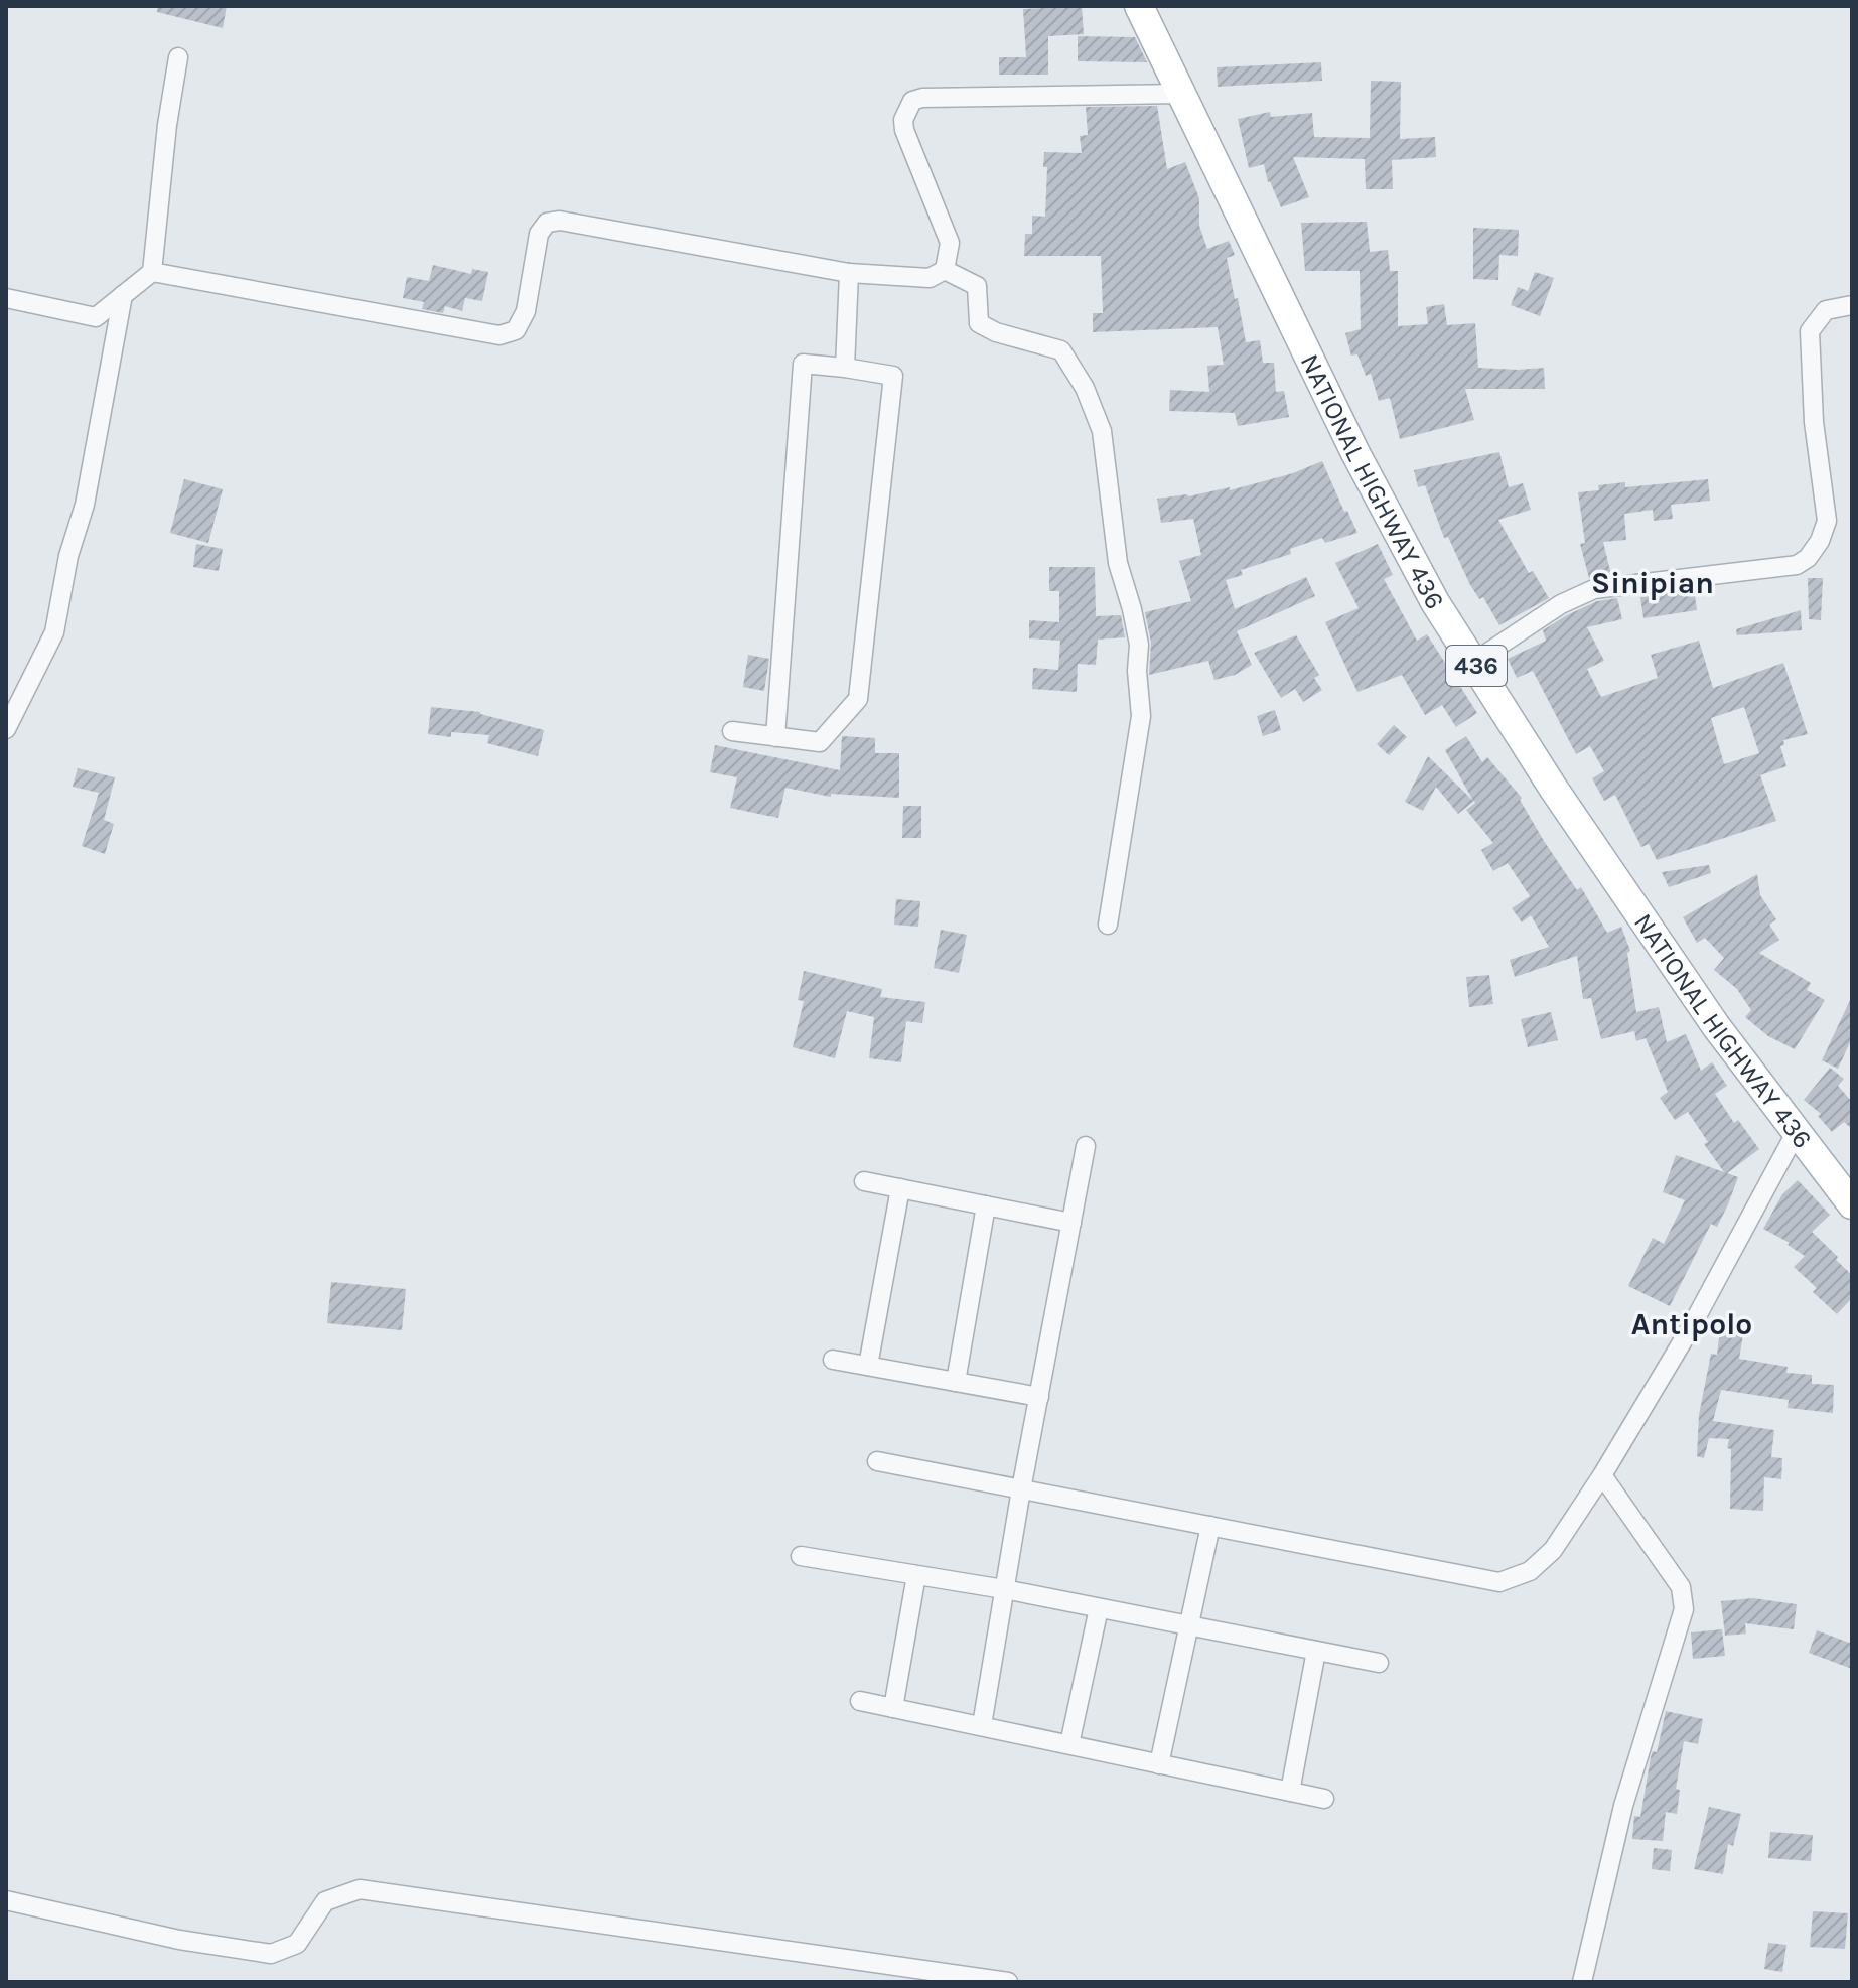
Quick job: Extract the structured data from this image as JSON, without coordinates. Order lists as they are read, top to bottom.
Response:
{
  "streets": {
    "main road": ["NATIONAL HIGHWAY 436", "436"]
  },
  "districts": ["Sinipian", "Antipolo"]
}
